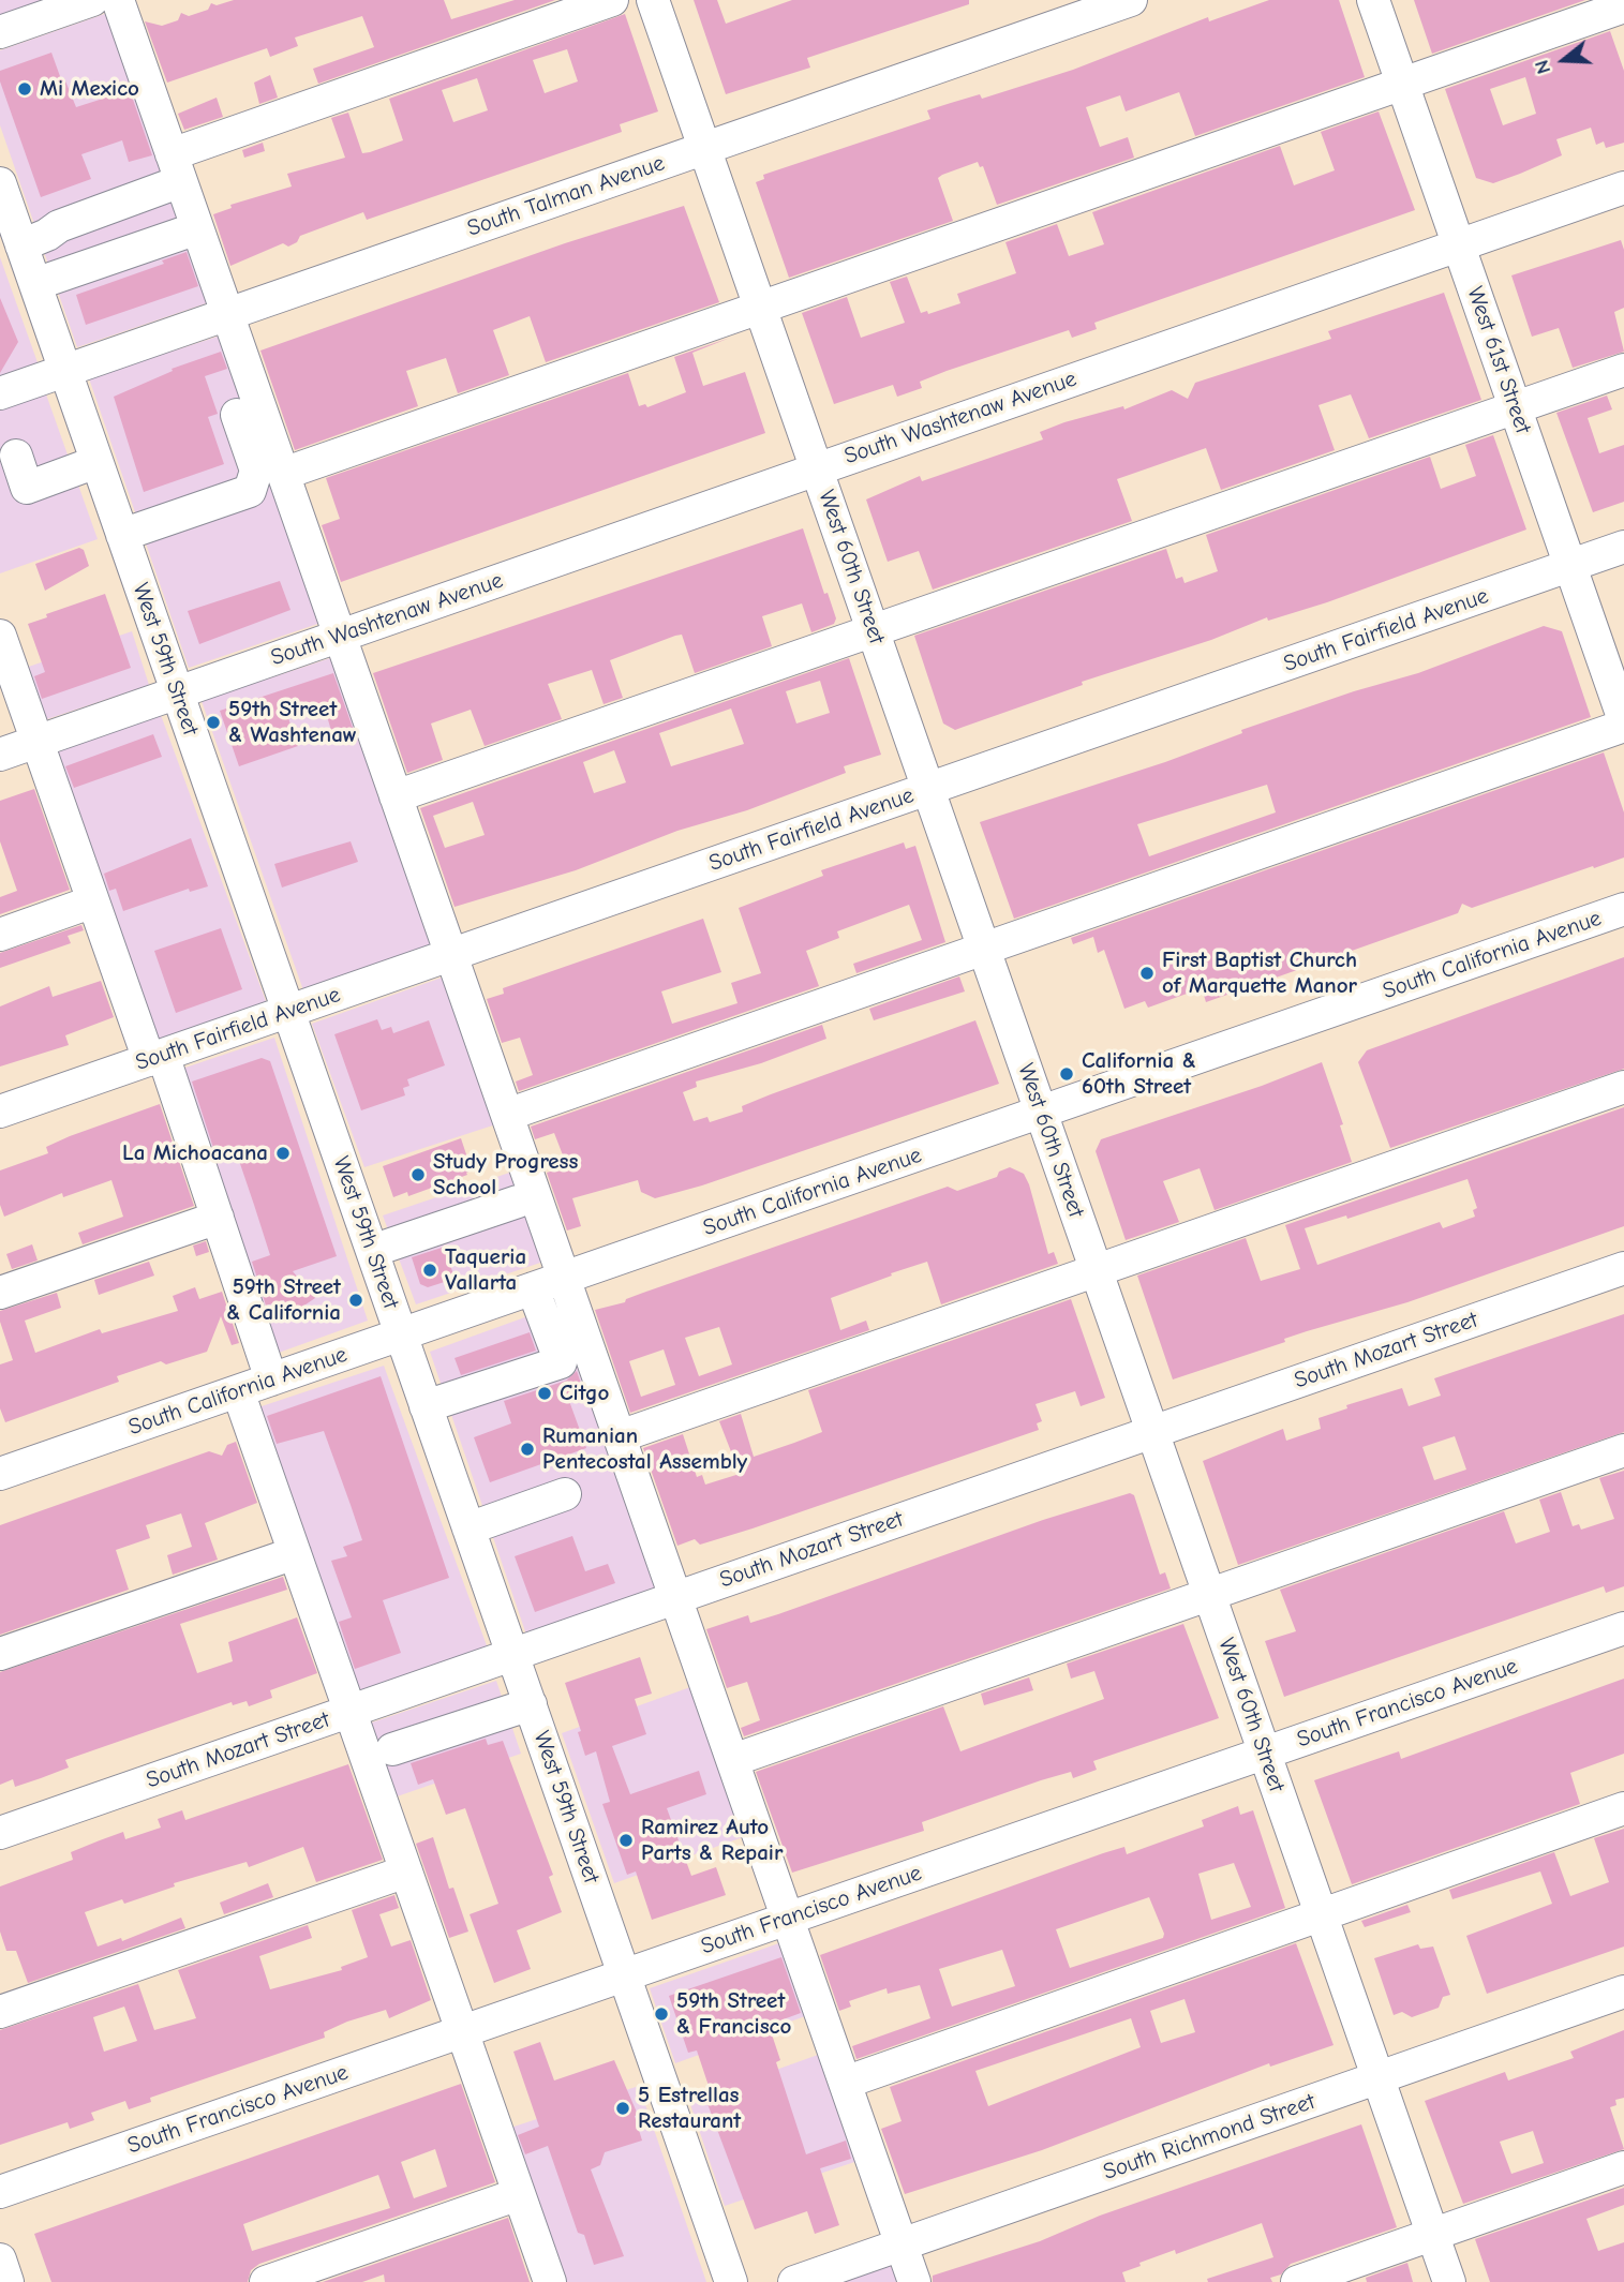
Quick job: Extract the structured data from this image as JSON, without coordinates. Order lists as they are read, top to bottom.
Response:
{
  "streets": {
    "street": [
      "South Talman Avenue",
      "West 61st Street",
      "South Washtenaw Avenue",
      "West 60th Street",
      "South Fairfield Avenue",
      "West 59th Street",
      "South California Avenue",
      "South Mozart Street",
      "South Francisco Avenue",
      "South Richmond Street"
    ]
  },
  "crossings": [
    ["South Talman Avenue", "West 60th Street"],
    ["South Talman Avenue", "West 59th Street"],
    ["West 61st Street", "South Washtenaw Avenue"],
    ["West 61st Street", "South Fairfield Avenue"],
    ["South Washtenaw Avenue", "West 60th Street"],
    ["South Washtenaw Avenue", "West 59th Street"],
    ["West 60th Street", "South Fairfield Avenue"],
    ["West 60th Street", "South California Avenue"],
    ["West 60th Street", "South Mozart Street"],
    ["West 60th Street", "South Francisco Avenue"],
    ["West 60th Street", "South Richmond Street"],
    ["South Fairfield Avenue", "West 59th Street"],
    ["West 59th Street", "South California Avenue"],
    ["West 59th Street", "South Mozart Street"],
    ["West 59th Street", "South Francisco Avenue"]
  ],
  "places": [
    "Mi Mexico",
    "59th Street & Washtenaw",
    "First Baptist Church of Marquette Manor",
    "California & 60th Street",
    "La Michoacana",
    "Study Progress School",
    "Taqueria Vallarta",
    "59th Street & California",
    "Citgo",
    "Rumanian Pentecostal Assembly",
    "Ramirez Auto Parts & Repair",
    "59th Street & Francisco",
    "5 Estrellas Restaurant"
  ],
  "north": "left"
}
